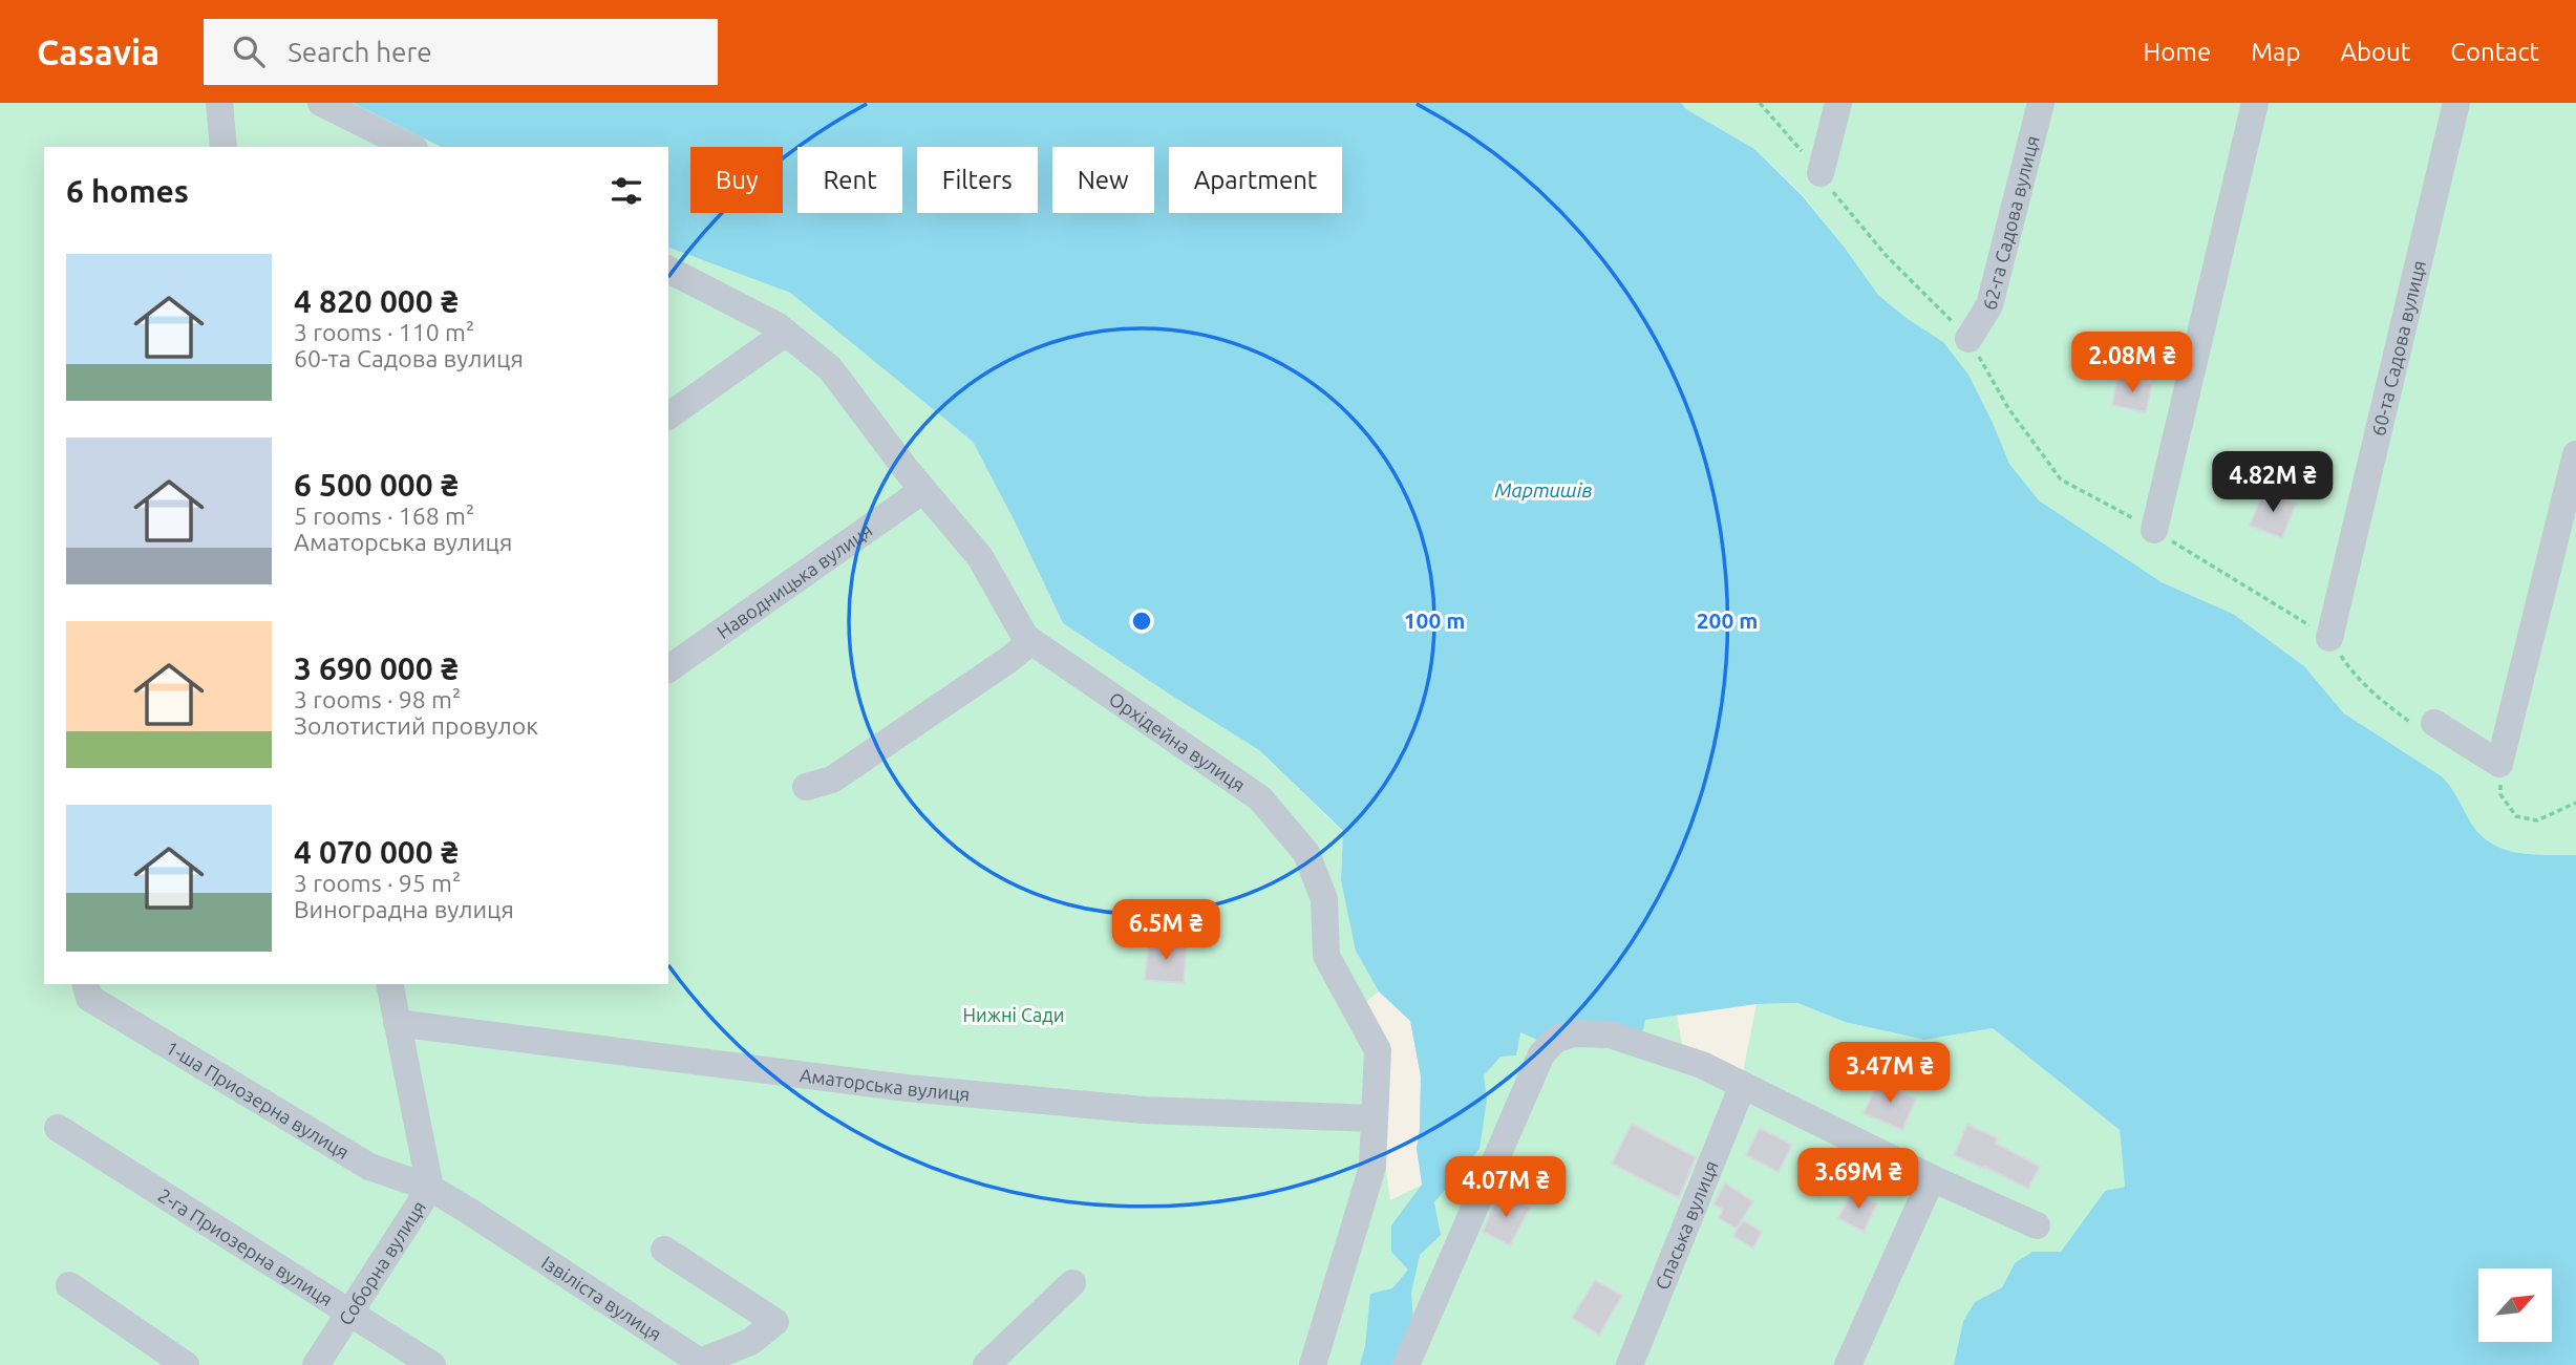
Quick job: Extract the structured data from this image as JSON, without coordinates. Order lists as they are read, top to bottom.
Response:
{
  "streets": {
    "street": [
      "62-га Садова вулиця",
      "60-та Садова вулиця",
      "Наводницька вулиця",
      "Орхідейна вулиця",
      "Аматорська вулиця",
      "1-ша Приозерна вулиця",
      "Спаська вулиця",
      "2-га Приозерна вулиця",
      "Соборна вулиця",
      "Ізвіліста вулиця"
    ]
  },
  "crossings": [
    ["Наводницька вулиця", "Орхідейна вулиця"],
    ["Орхідейна вулиця", "Аматорська вулиця"],
    ["Аматорська вулиця", "Соборна вулиця"],
    ["1-ша Приозерна вулиця", "Соборна вулиця"],
    ["1-ша Приозерна вулиця", "Ізвіліста вулиця"],
    ["2-га Приозерна вулиця", "Соборна вулиця"],
    ["Соборна вулиця", "Ізвіліста вулиця"]
  ],
  "water": ["Мартишів"],
  "parks": ["Нижні Сади"],
  "north": "top right",
  "page": {
    "header": "Casavia",
    "search": "Search here",
    "nav": [
      "Home",
      "Map",
      "About",
      "Contact"
    ],
    "chip": [
      "Buy",
      "Rent",
      "Filters",
      "New",
      "Apartment"
    ],
    "heading": "6 homes",
    "list": [
      {
        "name": "4 820 000 ₴",
        "note": "3 rooms · 110 m² · 60-та Садова вулиця"
      },
      {
        "name": "6 500 000 ₴",
        "note": "5 rooms · 168 m² · Аматорська вулиця"
      },
      {
        "name": "3 690 000 ₴",
        "note": "3 rooms · 98 m² · Золотистий провулок"
      },
      {
        "name": "4 070 000 ₴",
        "note": "3 rooms · 95 m² · Виноградна вулиця"
      }
    ],
    "price": [
      "2.08M ₴",
      "4.82M ₴",
      "6.5M ₴",
      "3.47M ₴",
      "3.69M ₴",
      "4.07M ₴"
    ]
  },
  "rings": ["100 m", "200 m"]
}
